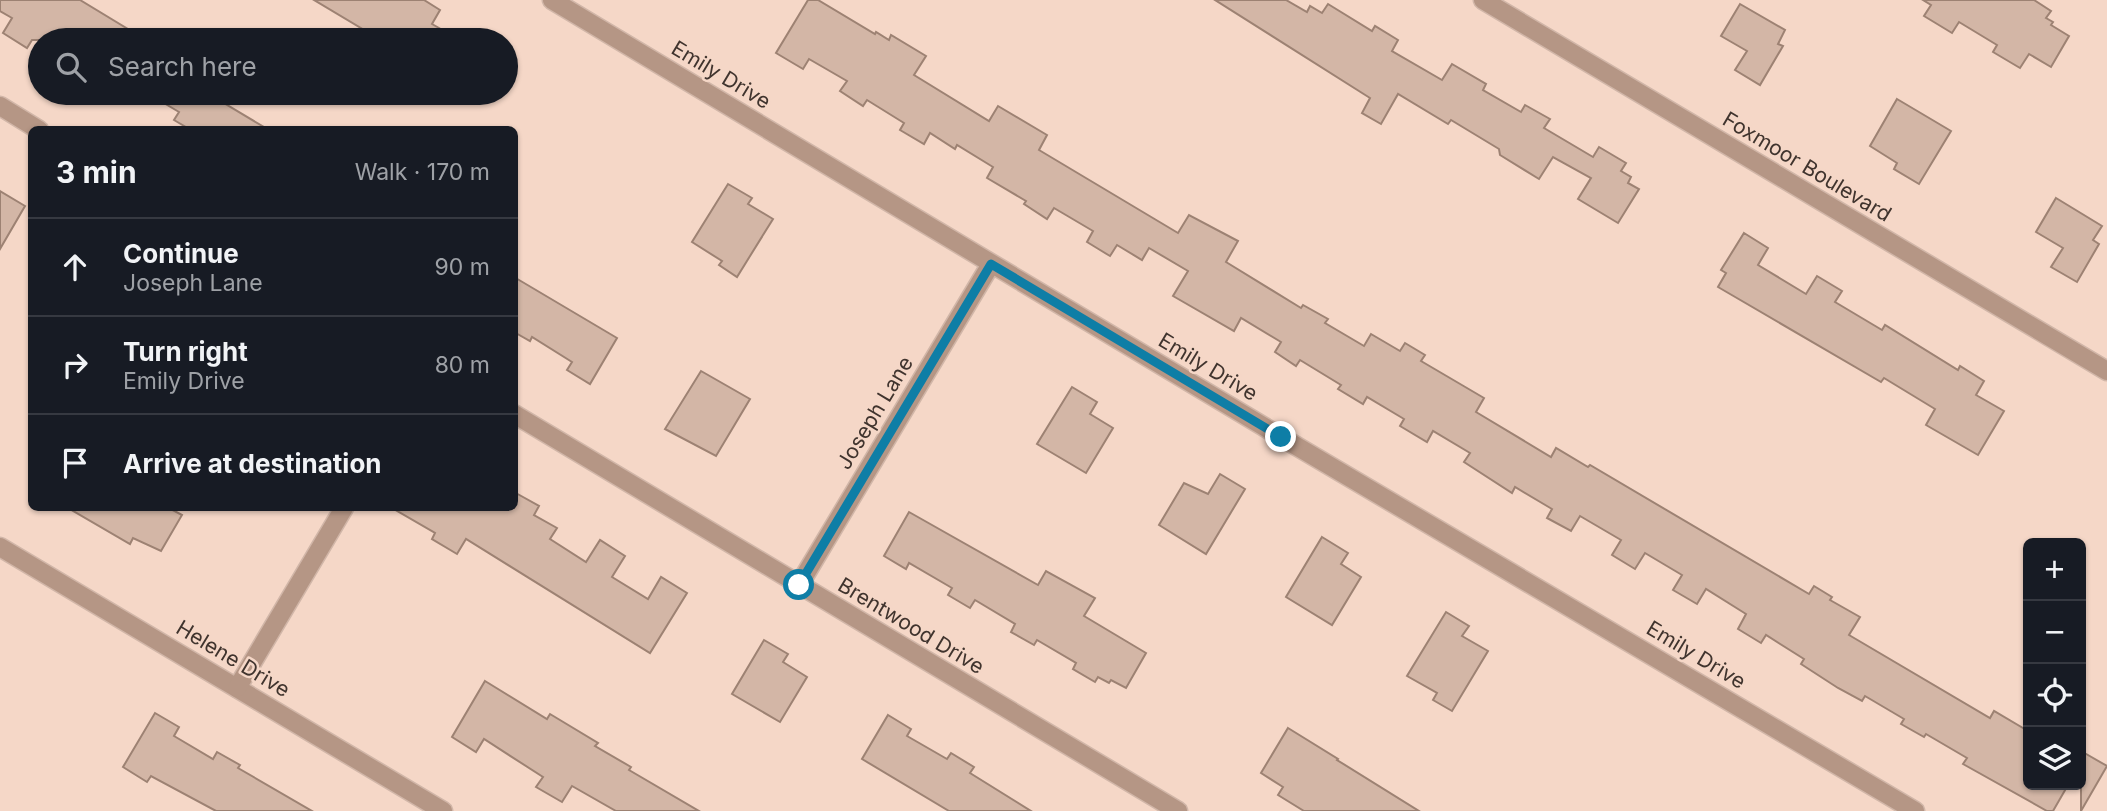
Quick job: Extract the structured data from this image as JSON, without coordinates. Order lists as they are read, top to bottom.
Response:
{
  "streets": {
    "street": [
      "Emily Drive",
      "Foxmoor Boulevard",
      "Joseph Lane",
      "Brentwood Drive",
      "Helene Drive"
    ]
  },
  "crossings": [
    ["Emily Drive", "Joseph Lane"],
    ["Joseph Lane", "Brentwood Drive"]
  ],
  "page": {
    "search": "Search here",
    "heading": ["3 min", "Walk · 170 m"],
    "list": [
      ["Continue", "Joseph Lane", "90 m"],
      ["Turn right", "Emily Drive", "80 m"],
      "Arrive at destination"
    ],
    "map_buttons": ["+", "−"]
  }
}
